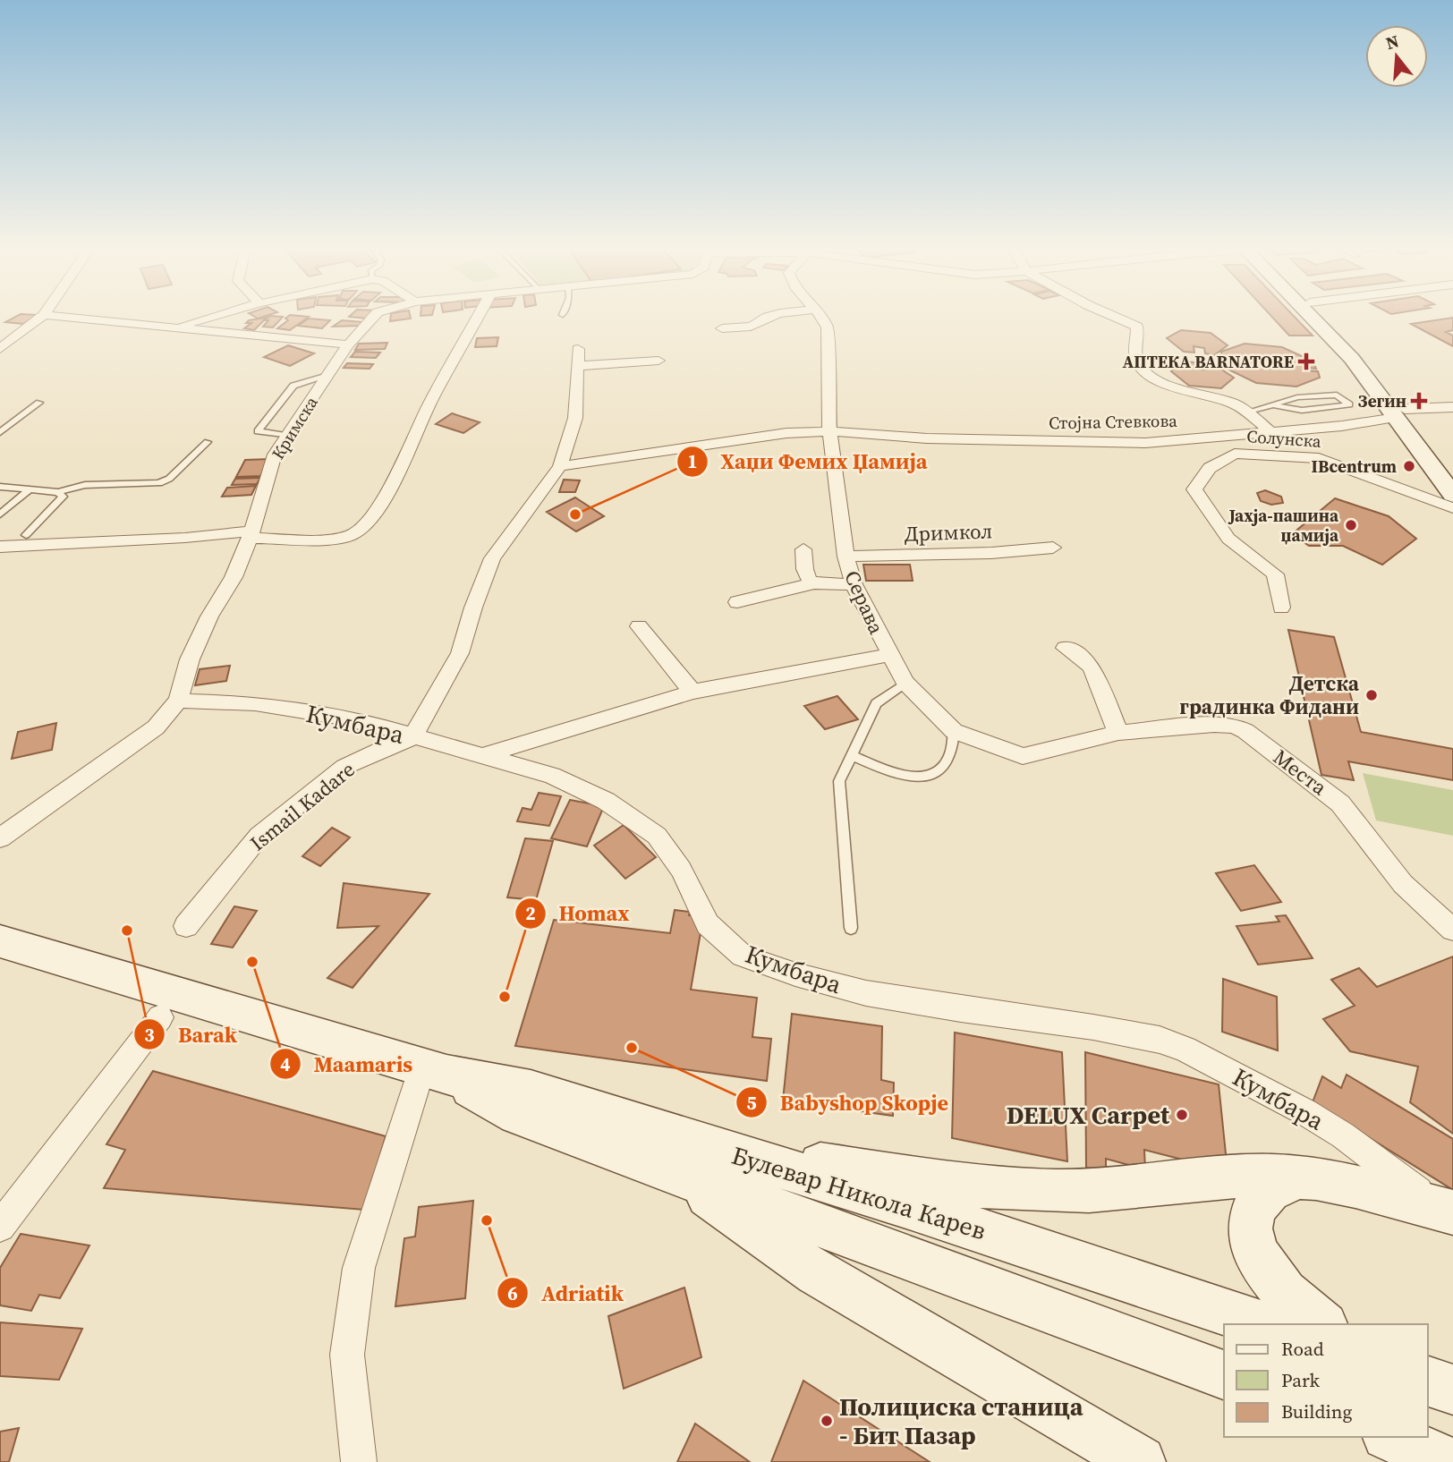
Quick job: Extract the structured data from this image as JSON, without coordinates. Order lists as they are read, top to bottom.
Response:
{
  "streets": {
    "street": [
      "Стојна Стевкова",
      "Кримска",
      "Солунска",
      "Дримкол",
      "Серава",
      "Кумбара",
      "Места",
      "Ismail Kadare",
      "Булевар Никола Карев"
    ]
  },
  "crossings": [
    ["Стојна Стевкова", "Серава"],
    ["Кримска", "Кумбара"],
    ["Дримкол", "Серава"],
    ["Серава", "Места"],
    ["Кумбара", "Ismail Kadare"]
  ],
  "places": {
    "health": ["АПТЕКА BARNATORE", "Зегин"],
    "other": [
      "IBcentrum",
      "Хаџи Фемих Џамија",
      "Јахја-пашина џамија",
      "Детска градинка Фидани",
      "Barak",
      "Maamaris",
      "Homax",
      "Babyshop Skopje",
      "DELUX Carpet",
      "Adriatik",
      "Полициска станица - Бит Пазар"
    ]
  },
  "legend": ["Road", "Park", "Building"],
  "north": "top"
}
